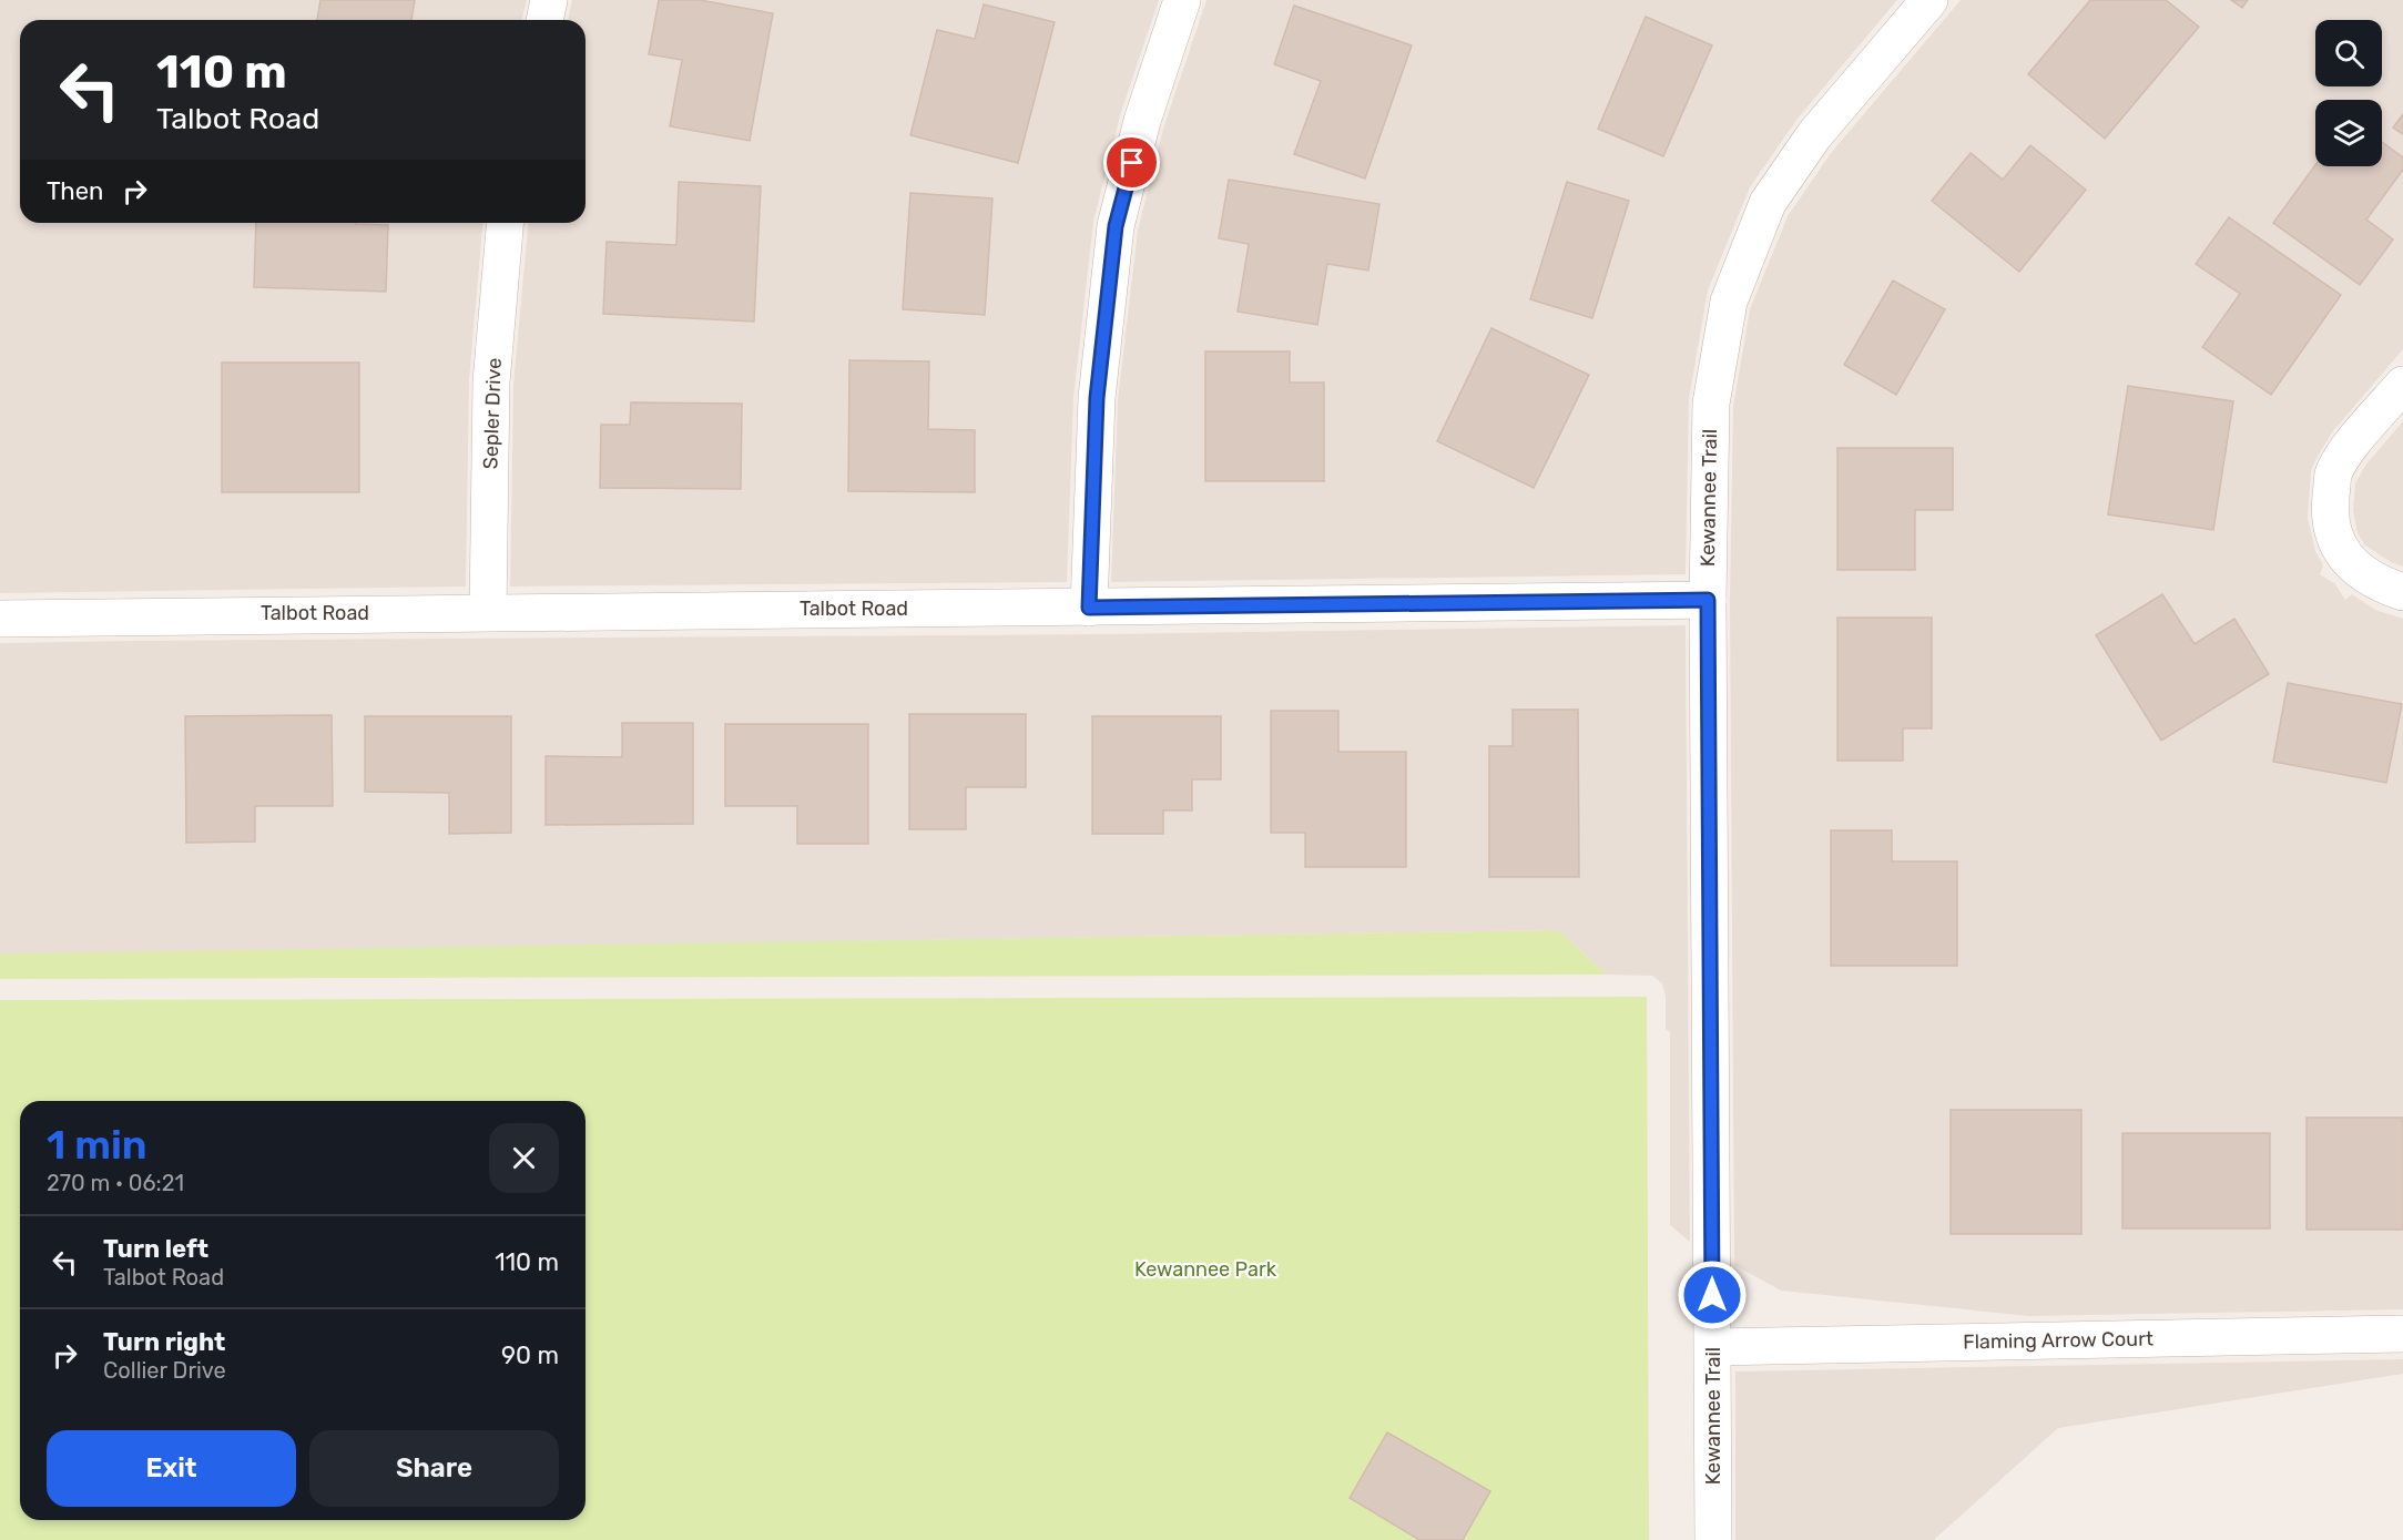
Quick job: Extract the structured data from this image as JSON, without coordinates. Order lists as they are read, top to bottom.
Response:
{
  "streets": {
    "street": [
      "Sepler Drive",
      "Kewannee Trail",
      "Talbot Road",
      "Flaming Arrow Court"
    ]
  },
  "crossings": [
    ["Sepler Drive", "Talbot Road"],
    ["Kewannee Trail", "Talbot Road"],
    ["Kewannee Trail", "Flaming Arrow Court"]
  ],
  "parks": ["Kewannee Park"],
  "page": {
    "turn": ["110 m", "Talbot Road"],
    "then": "Then",
    "heading": ["1 min", "270 m · 06:21"],
    "list": [
      {
        "name": "Turn left",
        "note": "Talbot Road",
        "value": "110 m"
      },
      {
        "name": "Turn right",
        "note": "Collier Drive",
        "value": "90 m"
      }
    ],
    "buttons": ["Exit", "Share"]
  }
}
